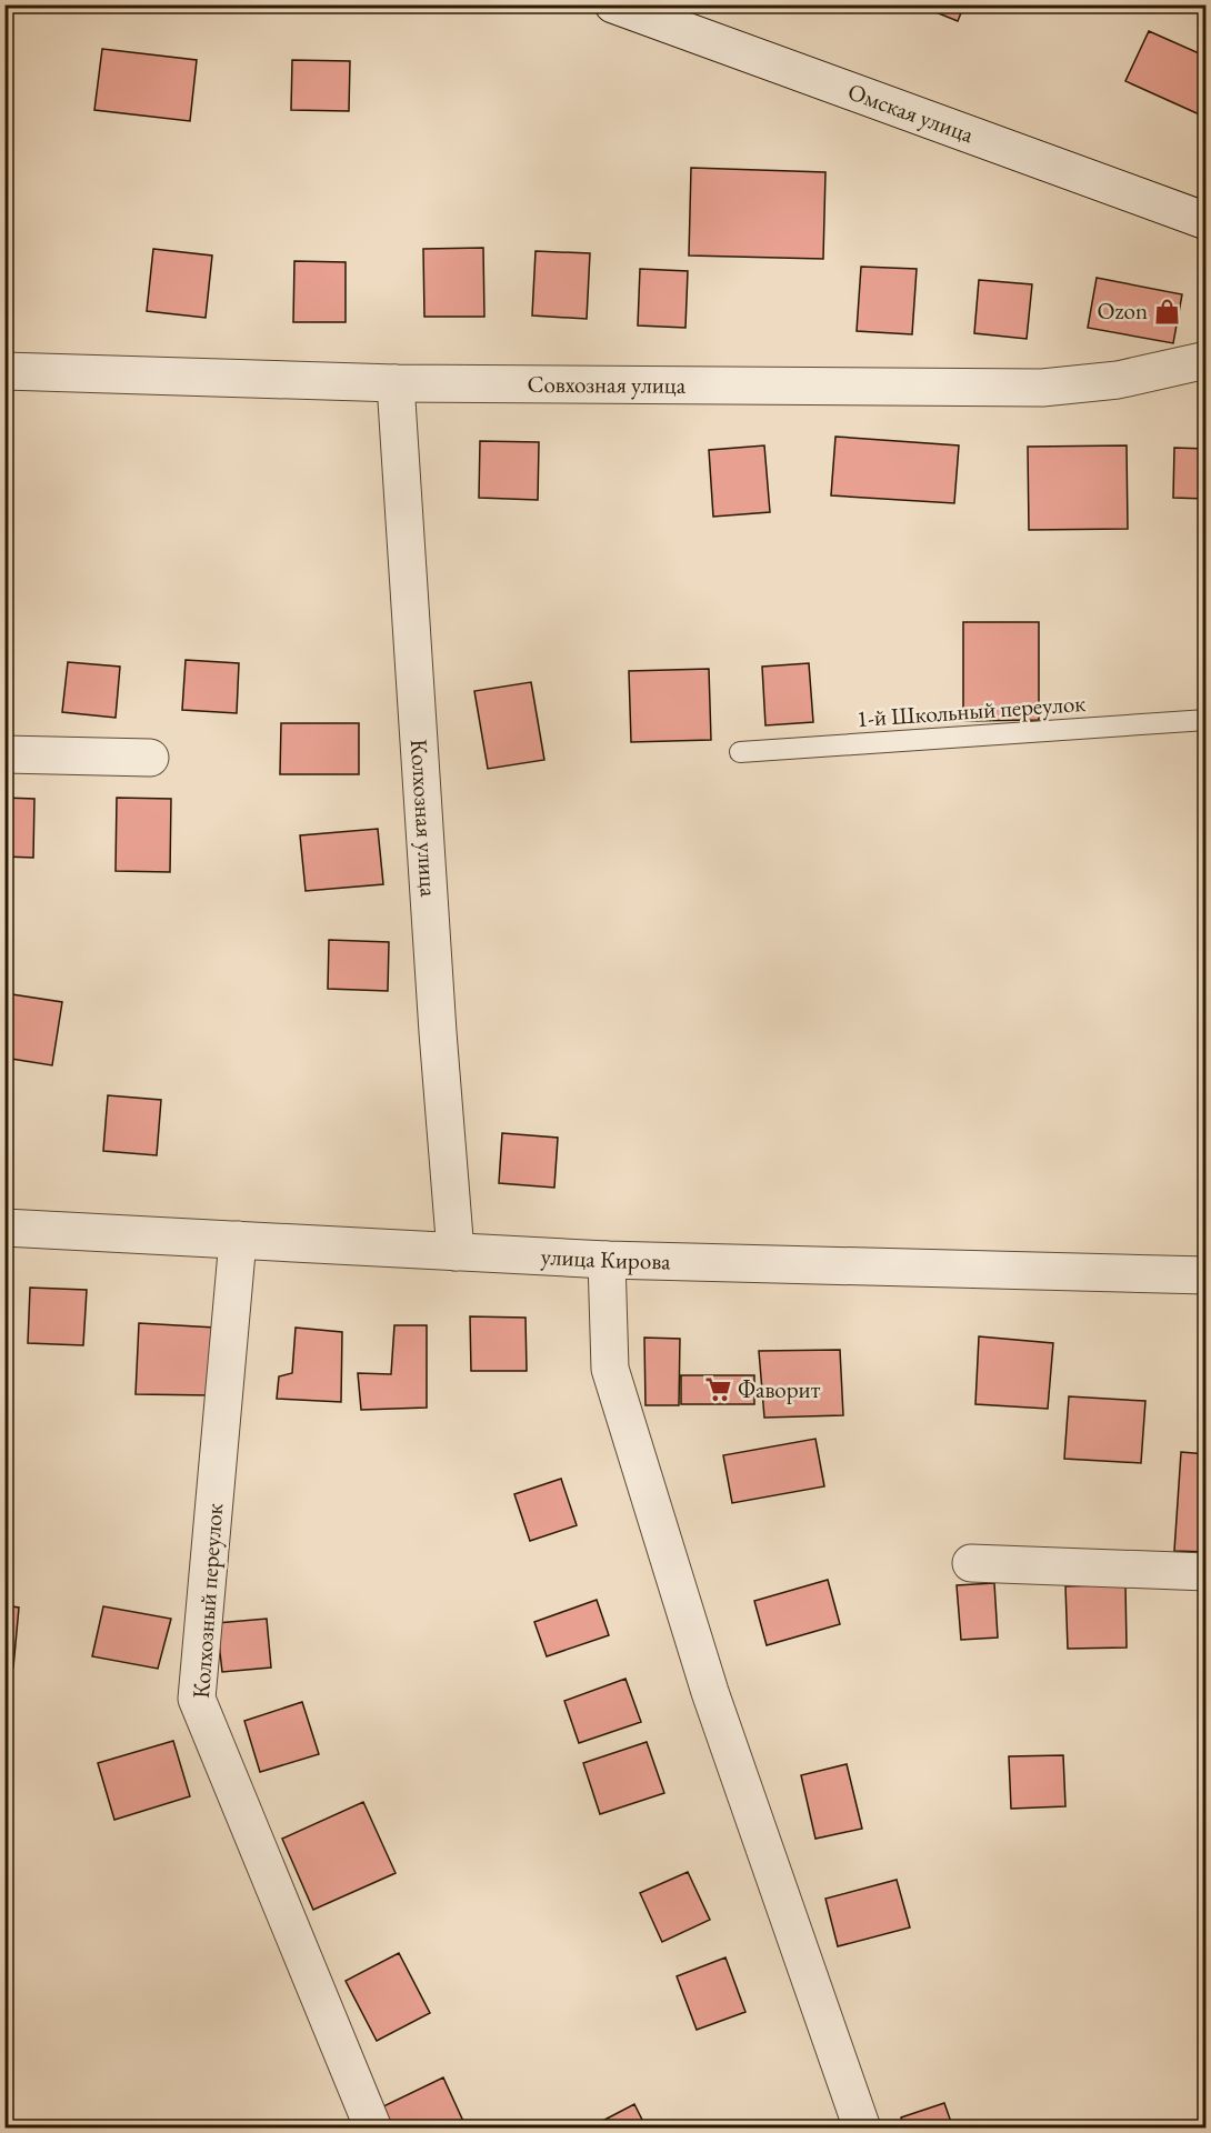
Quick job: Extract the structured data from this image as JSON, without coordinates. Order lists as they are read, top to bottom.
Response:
{
  "streets": {
    "street": [
      "Омская улица",
      "Совхозная улица",
      "Колхозная улица",
      "улица Кирова",
      "Колхозный переулок"
    ],
    "lane": ["1-й Школьный переулок"]
  },
  "crossings": [
    ["Совхозная улица", "Колхозная улица"],
    ["Колхозная улица", "улица Кирова"],
    ["улица Кирова", "Колхозный переулок"]
  ],
  "places": {
    "shop": ["Ozon"],
    "supermarket": ["Фаворит"]
  }
}
